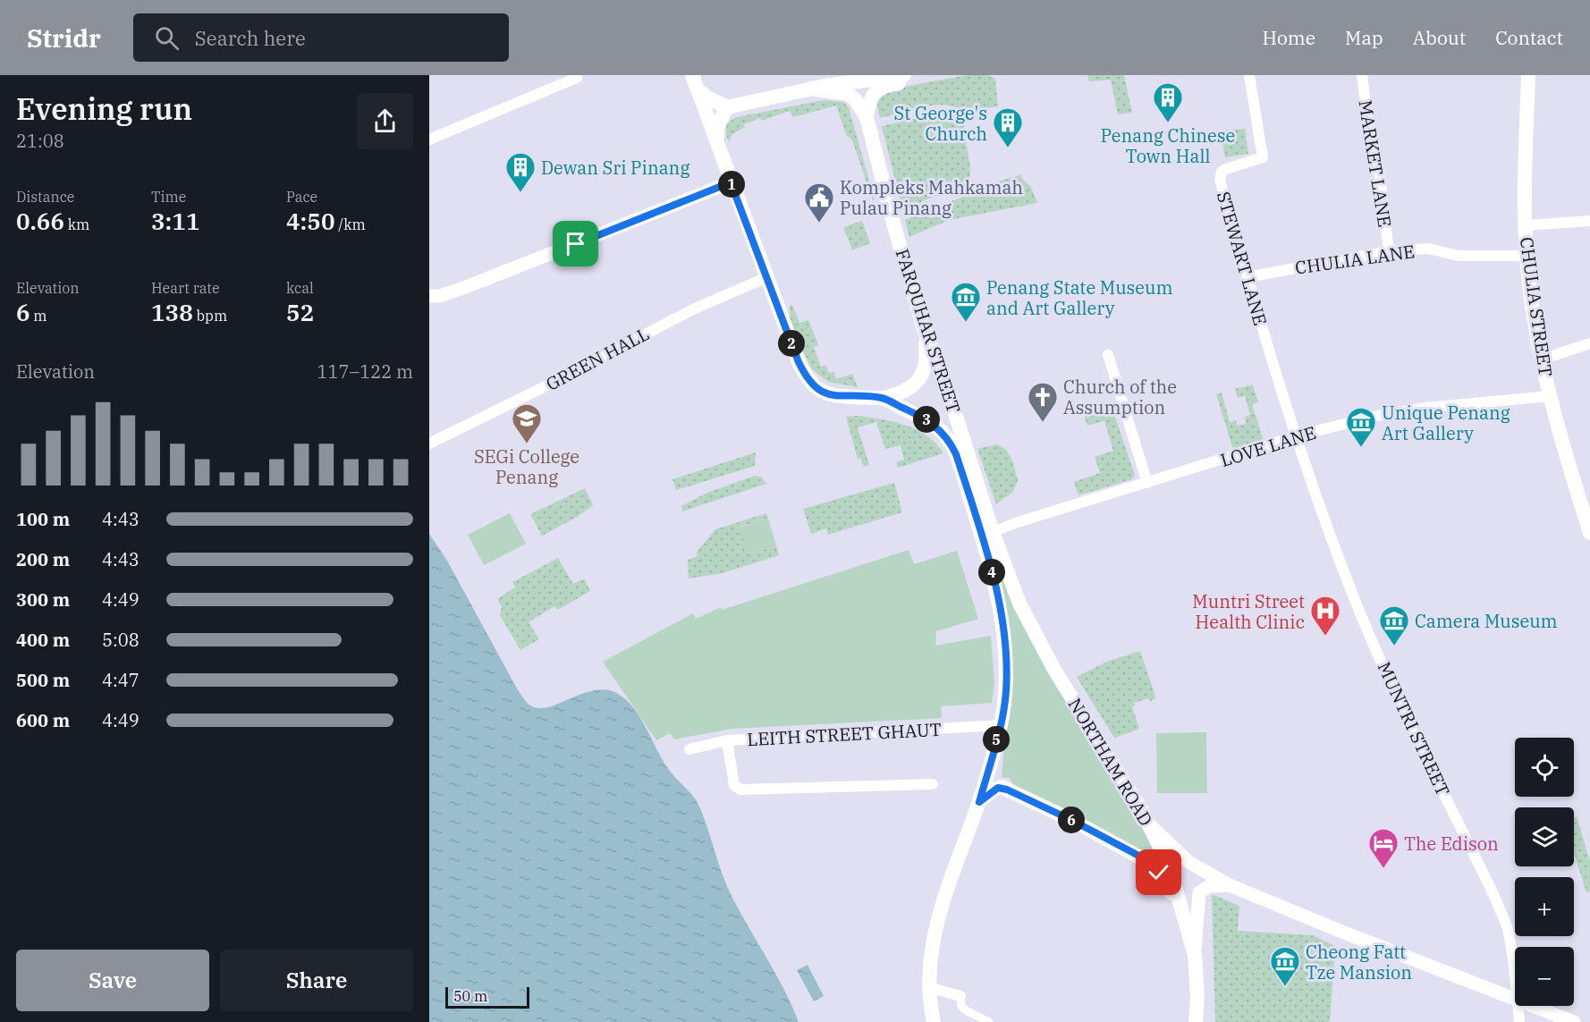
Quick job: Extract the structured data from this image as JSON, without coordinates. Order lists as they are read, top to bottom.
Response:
{
  "streets": {
    "main road": ["CHULIA STREET", "FARQUHAR STREET", "NORTHAM ROAD"],
    "street": [
      "MARKET LANE",
      "STEWART LANE",
      "CHULIA LANE",
      "GREEN HALL",
      "LOVE LANE",
      "MUNTRI STREET",
      "LEITH STREET GHAUT"
    ]
  },
  "crossings": [
    ["MARKET LANE", "CHULIA LANE"],
    ["STEWART LANE", "CHULIA LANE"],
    ["STEWART LANE", "LOVE LANE"],
    ["STEWART LANE", "MUNTRI STREET"],
    ["CHULIA LANE", "CHULIA STREET"],
    ["CHULIA STREET", "LOVE LANE"],
    ["FARQUHAR STREET", "LOVE LANE"],
    ["FARQUHAR STREET", "NORTHAM ROAD"],
    ["LOVE LANE", "MUNTRI STREET"]
  ],
  "places": {
    "building": ["Penang Chinese Town Hall", "St George's Church", "Dewan Sri Pinang"],
    "public building": ["Kompleks Mahkamah Pulau Pinang"],
    "museum": [
      "Penang State Museum and Art Gallery",
      "Unique Penang Art Gallery",
      "Camera Museum",
      "Cheong Fatt Tze Mansion"
    ],
    "church": ["Church of the Assumption"],
    "school or university": ["SEGi College Penang"],
    "hospital": ["Muntri Street Health Clinic"],
    "hotel": ["The Edison"]
  },
  "scale_bar": "50 m",
  "page": {
    "header": "Stridr",
    "search": "Search here",
    "nav": [
      "Home",
      "Map",
      "About",
      "Contact"
    ],
    "heading": ["Evening run", "21:08"],
    "stats": [
      ["Distance", "0.66 km"],
      ["Time", "3:11"],
      ["Pace", "4:50 /km"],
      ["Elevation", "6 m"],
      ["Heart rate", "138 bpm"],
      ["kcal", "52"]
    ],
    "pins": [
      "1",
      "2",
      "3",
      "4",
      "5",
      "6"
    ],
    "chart": ["Elevation", "117–122 m"],
    "list": [
      {
        "name": "100 m",
        "note": "4:43"
      },
      {
        "name": "200 m",
        "note": "4:43"
      },
      {
        "name": "300 m",
        "note": "4:49"
      },
      {
        "name": "400 m",
        "note": "5:08"
      },
      {
        "name": "500 m",
        "note": "4:47"
      },
      {
        "name": "600 m",
        "note": "4:49"
      }
    ],
    "map_buttons": ["+", "−"],
    "buttons": ["Save", "Share"],
    "scale": "50 m"
  }
}
